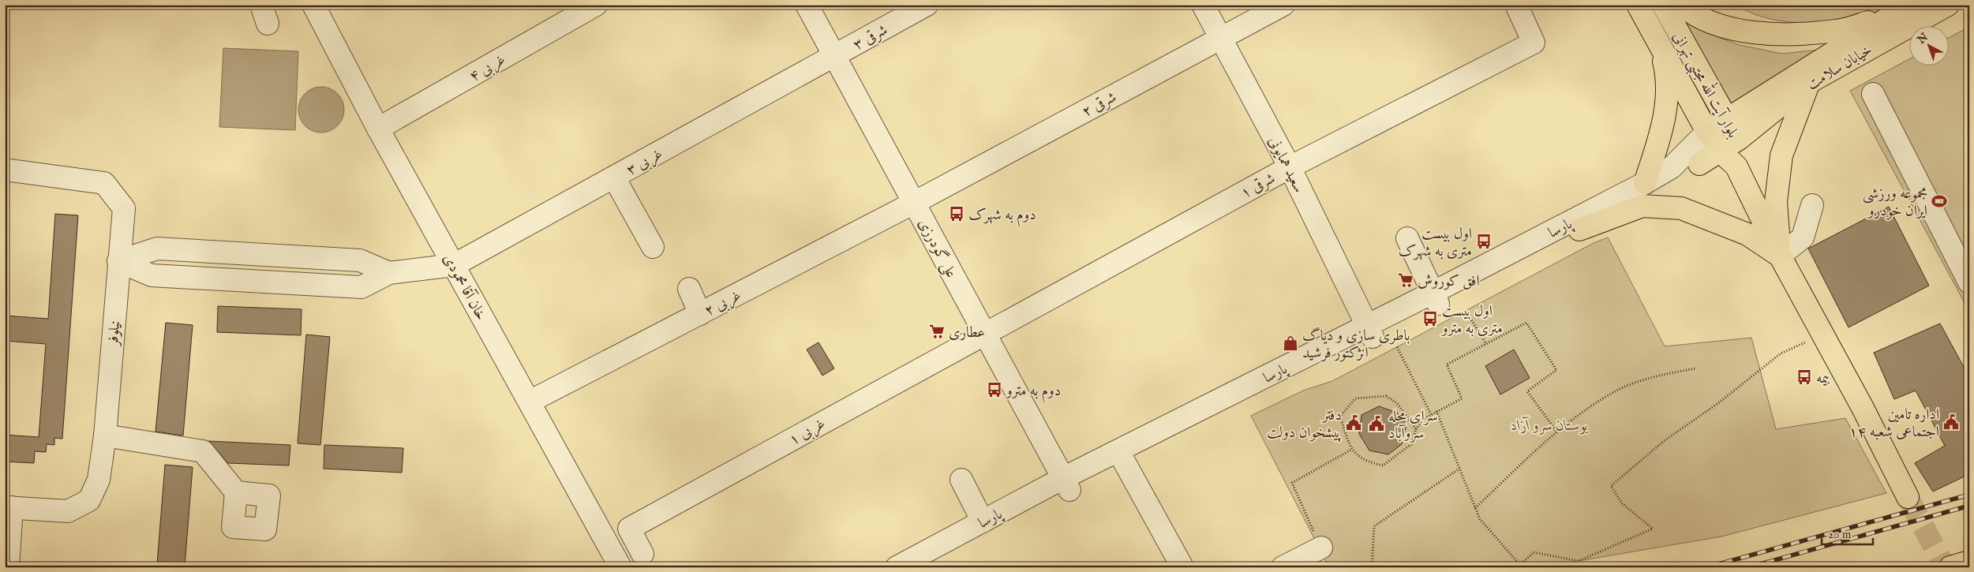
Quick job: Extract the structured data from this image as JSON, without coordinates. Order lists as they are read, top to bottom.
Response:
{
  "streets": {
    "main road": ["خیابان سلامت", "بلوار آیت الله مجتبی تهرانی"],
    "street": [
      "۳ شرقی",
      "۴ غربی",
      "۲ شرقی",
      "۳ غربی",
      "سعید همایونی",
      "۱ شرقی",
      "پارسا",
      "علی گودرزی",
      "خان آقا محمودی",
      "۲ غربی",
      "نیلوفر",
      "۱ غربی"
    ]
  },
  "crossings": [
    ["۳ شرقی", "۳ غربی"],
    ["۳ شرقی", "علی گودرزی"],
    ["خیابان سلامت", "بلوار آیت الله مجتبی تهرانی"],
    ["خیابان سلامت", "پارسا"],
    ["۴ غربی", "خان آقا محمودی"],
    ["بلوار آیت الله مجتبی تهرانی", "پارسا"],
    ["۲ شرقی", "سعید همایونی"],
    ["۲ شرقی", "علی گودرزی"],
    ["۲ شرقی", "۲ غربی"],
    ["۳ غربی", "علی گودرزی"],
    ["۳ غربی", "خان آقا محمودی"],
    ["سعید همایونی", "۱ شرقی"],
    ["سعید همایونی", "پارسا"],
    ["۱ شرقی", "علی گودرزی"],
    ["۱ شرقی", "۱ غربی"],
    ["پارسا", "علی گودرزی"],
    ["علی گودرزی", "۲ غربی"],
    ["علی گودرزی", "۱ غربی"],
    ["خان آقا محمودی", "۲ غربی"]
  ],
  "parks": ["بوستان سرو آزاد"],
  "places": {
    "sports": ["مجموعه ورزشی ایران خودرو"],
    "bus stop": [
      "دوم به شهرک",
      "اول بیست متری به شهرک",
      "اول بیست متری به مترو",
      "بیمه",
      "دوم به مترو"
    ],
    "supermarket": ["افق کوروش", "عطاری"],
    "shop": ["باطری سازی و دیاگ انژکتور فرشید"],
    "public building": ["اداره تامین اجتماعی شعبه ۱۴", "دفتر پیشخوان دولت", "سرای محله سروآباد"]
  },
  "scale_bar": "20 m",
  "north": "top left"
}
